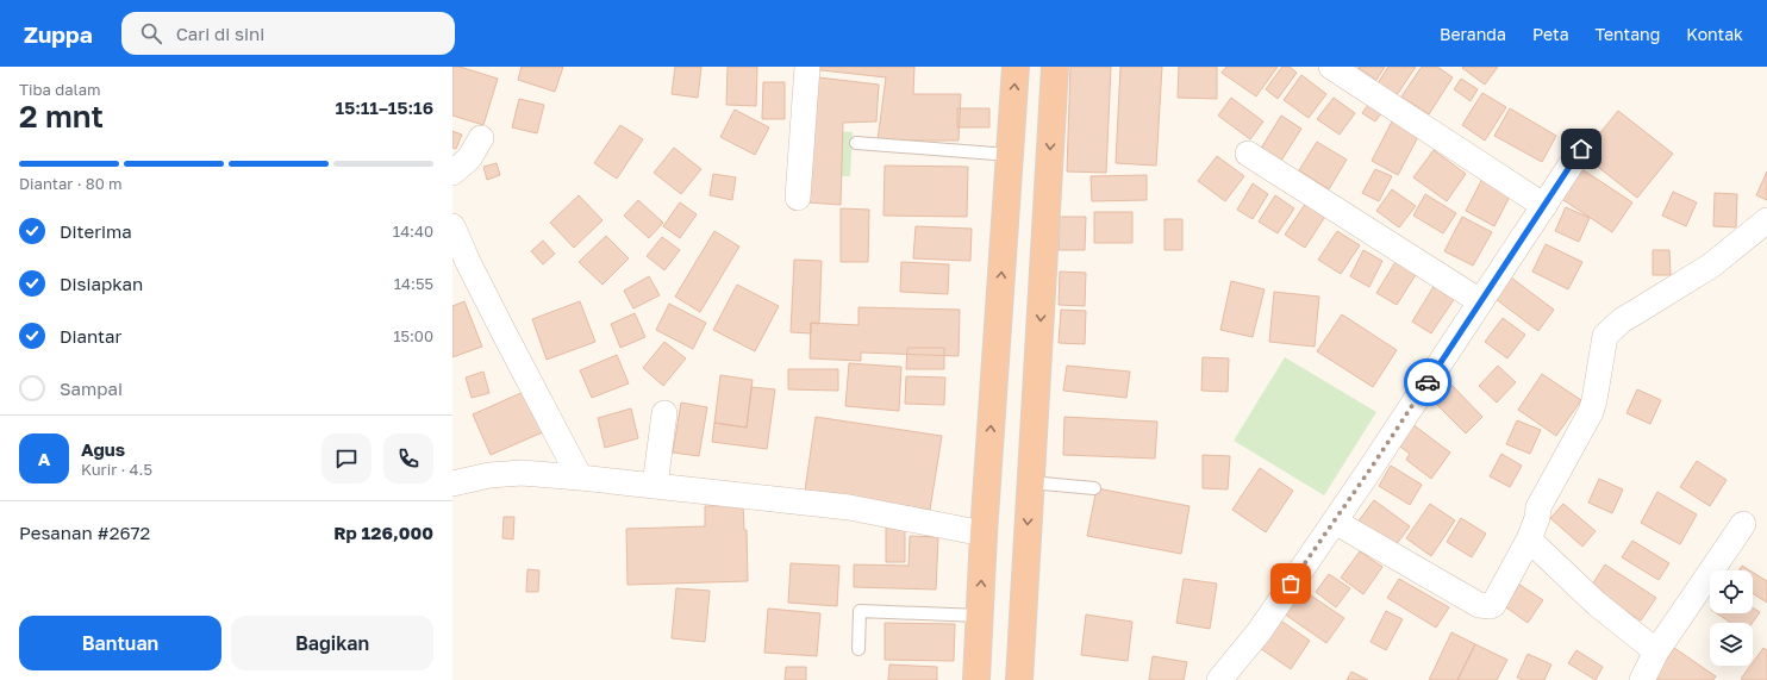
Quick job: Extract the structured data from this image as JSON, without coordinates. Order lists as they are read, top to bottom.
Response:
{
  "page": {
    "header": "Zuppa",
    "search": "Cari di sini",
    "nav": [
      "Beranda",
      "Peta",
      "Tentang",
      "Kontak"
    ],
    "heading": ["2 mnt", "Tiba dalam", "15:11–15:16"],
    "panel": [
      "Agus",
      "Kurir · 4.5",
      "Pesanan #2672",
      "Rp 126,000"
    ],
    "bar": "Diantar · 80 m",
    "list": [
      ["Diterima", "14:40"],
      ["Disiapkan", "14:55"],
      ["Diantar", "15:00"],
      "Sampai"
    ],
    "round": "A",
    "buttons": ["Bantuan", "Bagikan"]
  }
}
